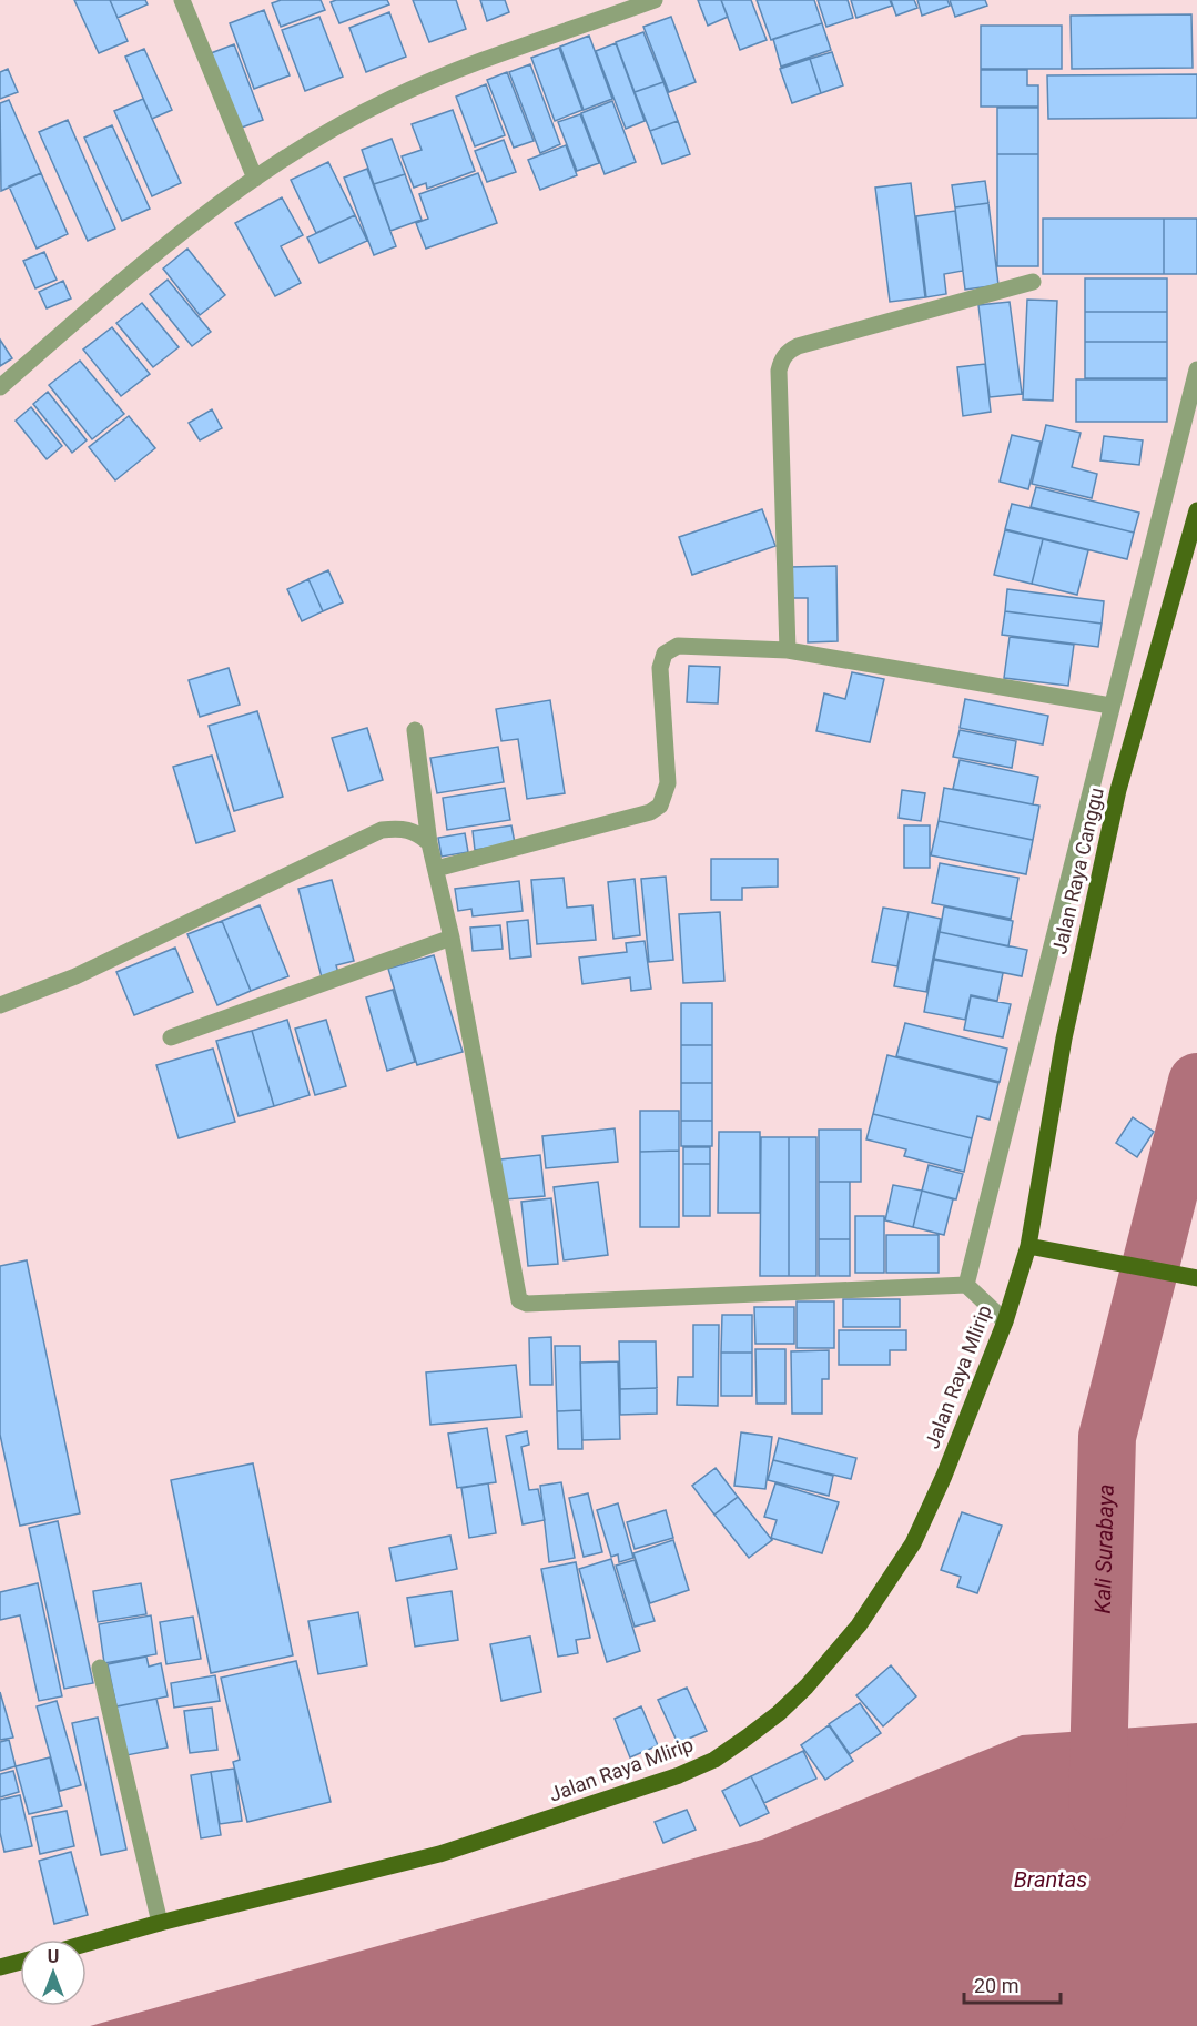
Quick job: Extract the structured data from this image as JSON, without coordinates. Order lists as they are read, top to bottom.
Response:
{
  "streets": {
    "main road": ["Jalan Raya Canggu", "Jalan Raya Mlirip"]
  },
  "crossings": [
    ["Jalan Raya Canggu", "Jalan Raya Mlirip"]
  ],
  "water": ["Kali Surabaya", "Brantas"],
  "scale_bar": "20 m",
  "north": "top"
}
